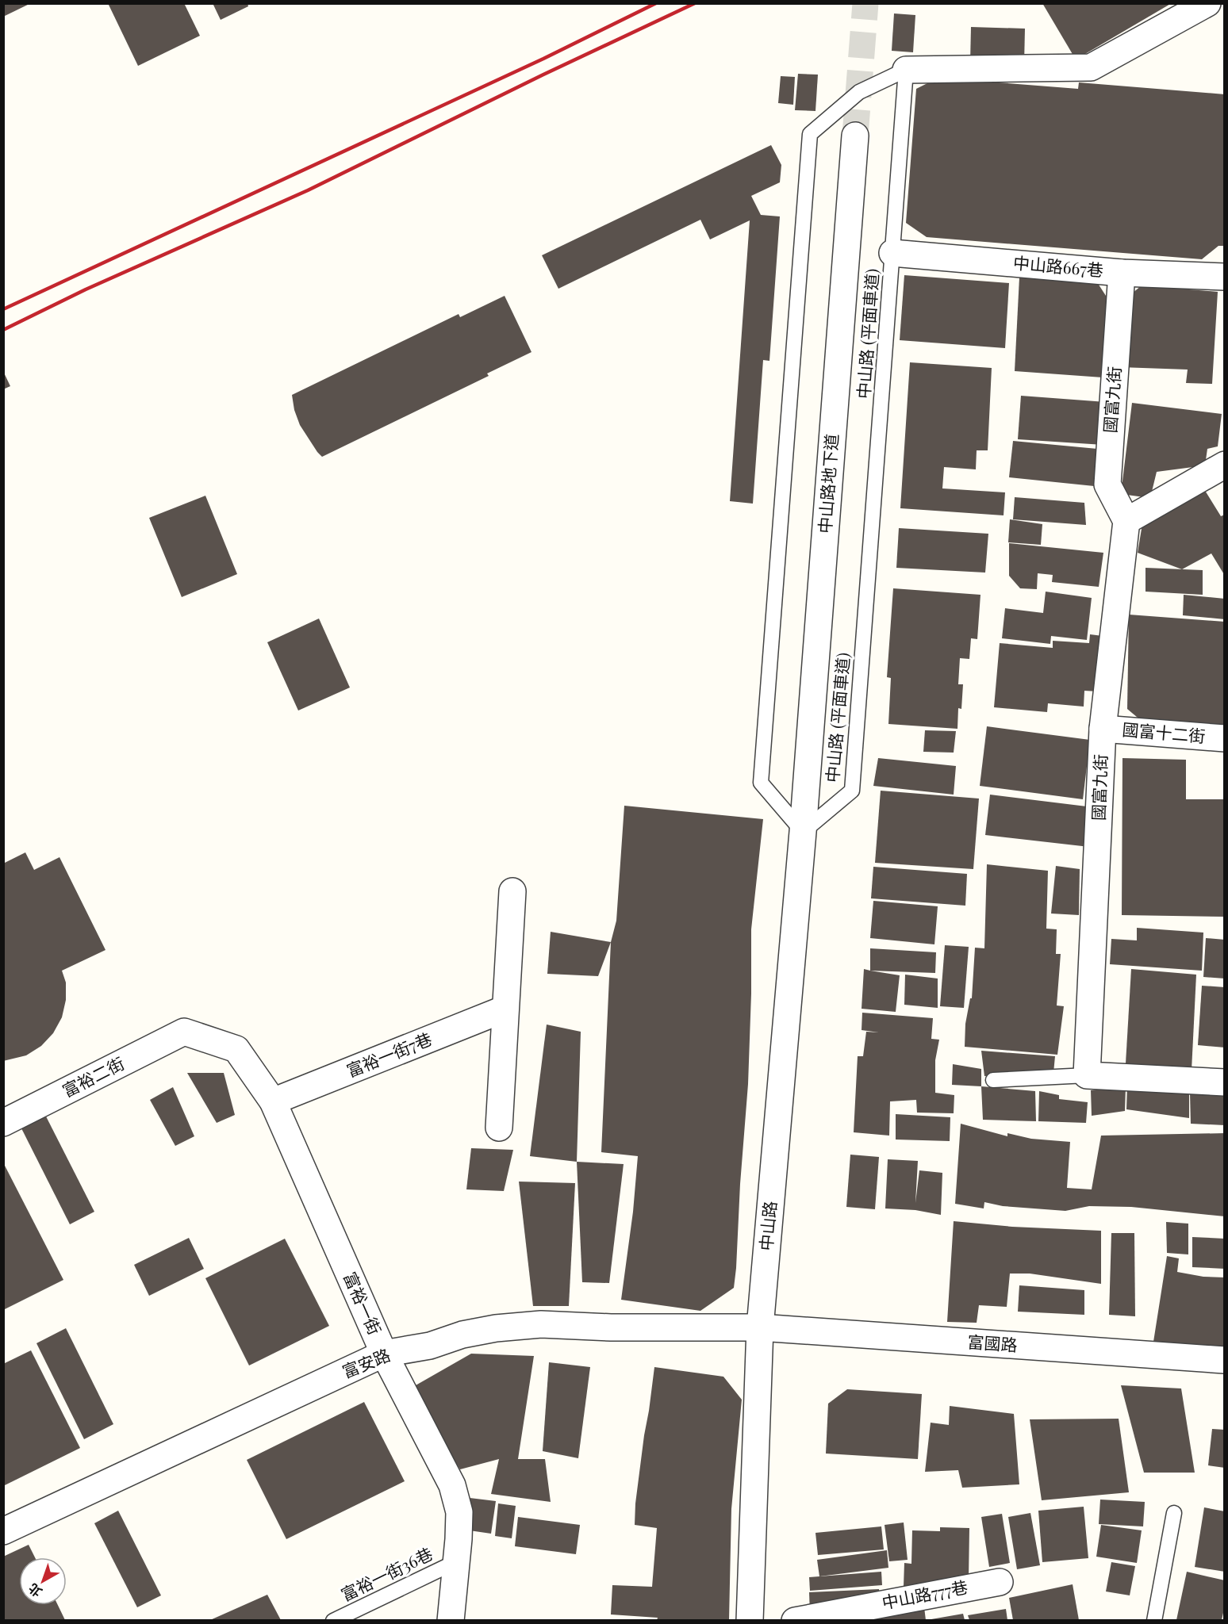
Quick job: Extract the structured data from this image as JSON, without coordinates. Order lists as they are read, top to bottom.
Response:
{
  "streets": {
    "street": [
      "中山路667巷",
      "國富九街",
      "中山路地下道",
      "國富十二街",
      "富裕一街7巷",
      "富裕二街",
      "中山路",
      "富裕一街",
      "富國路",
      "富安路",
      "中山路777巷"
    ],
    "lane": ["中山路 (平面車道)", "富裕一街36巷"]
  },
  "crossings": [
    ["中山路667巷", "中山路 (平面車道)"],
    ["中山路667巷", "國富九街"],
    ["中山路 (平面車道)", "中山路地下道"],
    ["中山路 (平面車道)", "中山路"],
    ["國富九街", "國富十二街"],
    ["中山路地下道", "中山路"],
    ["富裕一街7巷", "富裕一街"],
    ["富裕二街", "富裕一街"],
    ["中山路", "富國路"],
    ["中山路", "富安路"],
    ["富裕一街", "富安路"],
    ["富裕一街", "富裕一街36巷"],
    ["富國路", "富安路"]
  ],
  "north": "bottom left"
}
